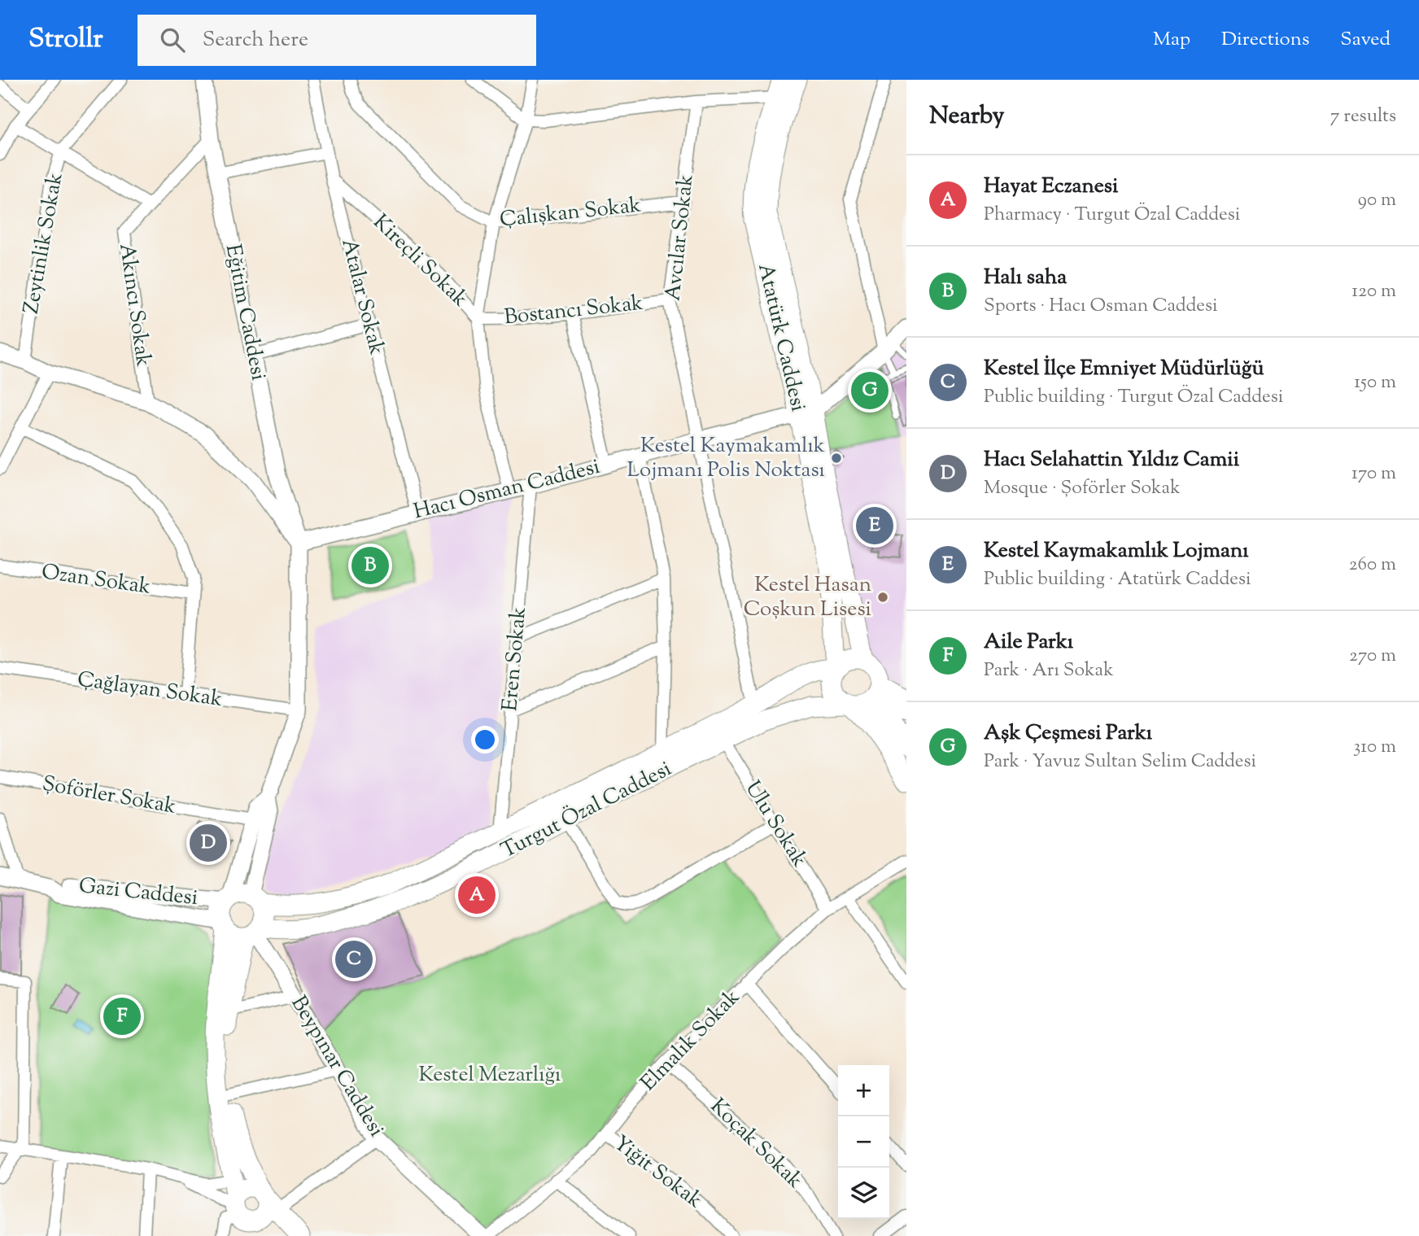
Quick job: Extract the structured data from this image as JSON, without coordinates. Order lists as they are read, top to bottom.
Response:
{
  "streets": {
    "main road": [
      "Eğitim Caddesi",
      "Atatürk Caddesi",
      "Hacı Osman Caddesi",
      "Turgut Özal Caddesi",
      "Gazi Caddesi",
      "Beypınar Caddesi"
    ],
    "street": [
      "Çalışkan Sokak",
      "Avcılar Sokak",
      "Zeytinlik Sokak",
      "Kireçli Sokak",
      "Atalar Sokak",
      "Akıncı Sokak",
      "Bostancı Sokak",
      "Ozan Sokak",
      "Eren Sokak",
      "Çağlayan Sokak",
      "Şoförler Sokak",
      "Ulu Sokak",
      "Elmalık Sokak",
      "Koçak Sokak",
      "Yiğit Sokak"
    ]
  },
  "crossings": [
    ["Çalışkan Sokak", "Avcılar Sokak"],
    ["Avcılar Sokak", "Bostancı Sokak"],
    ["Avcılar Sokak", "Hacı Osman Caddesi"],
    ["Avcılar Sokak", "Turgut Özal Caddesi"],
    ["Kireçli Sokak", "Atalar Sokak"],
    ["Kireçli Sokak", "Bostancı Sokak"],
    ["Kireçli Sokak", "Hacı Osman Caddesi"],
    ["Atalar Sokak", "Hacı Osman Caddesi"],
    ["Akıncı Sokak", "Eğitim Caddesi"],
    ["Eğitim Caddesi", "Hacı Osman Caddesi"],
    ["Eğitim Caddesi", "Çağlayan Sokak"],
    ["Atatürk Caddesi", "Hacı Osman Caddesi"],
    ["Atatürk Caddesi", "Turgut Özal Caddesi"],
    ["Hacı Osman Caddesi", "Eren Sokak"],
    ["Eren Sokak", "Turgut Özal Caddesi"],
    ["Turgut Özal Caddesi", "Ulu Sokak"],
    ["Turgut Özal Caddesi", "Gazi Caddesi"],
    ["Turgut Özal Caddesi", "Beypınar Caddesi"],
    ["Ulu Sokak", "Elmalık Sokak"],
    ["Gazi Caddesi", "Beypınar Caddesi"],
    ["Elmalık Sokak", "Koçak Sokak"],
    ["Elmalık Sokak", "Yiğit Sokak"]
  ],
  "parks": ["Kestel Mezarlığı"],
  "places": ["Kestel Kaymakamlık Lojmanı Polis Noktası", "Kestel Hasan Coşkun Lisesi"],
  "page": {
    "header": "Strollr",
    "search": "Search here",
    "nav": ["Map", "Directions", "Saved"],
    "heading": ["Nearby", "7 results"],
    "list": [
      {
        "mark": "A",
        "name": "Hayat Eczanesi",
        "note": "Pharmacy · Turgut Özal Caddesi",
        "value": "90 m"
      },
      {
        "mark": "B",
        "name": "Halı saha",
        "note": "Sports · Hacı Osman Caddesi",
        "value": "120 m"
      },
      {
        "mark": "C",
        "name": "Kestel İlçe Emniyet Müdürlüğü",
        "note": "Public building · Turgut Özal Caddesi",
        "value": "150 m"
      },
      {
        "mark": "D",
        "name": "Hacı Selahattin Yıldız Camii",
        "note": "Mosque · Şoförler Sokak",
        "value": "170 m"
      },
      {
        "mark": "E",
        "name": "Kestel Kaymakamlık Lojmanı",
        "note": "Public building · Atatürk Caddesi",
        "value": "260 m"
      },
      {
        "mark": "F",
        "name": "Aile Parkı",
        "note": "Park · Arı Sokak",
        "value": "270 m"
      },
      {
        "mark": "G",
        "name": "Aşk Çeşmesi Parkı",
        "note": "Park · Yavuz Sultan Selim Caddesi",
        "value": "310 m"
      }
    ],
    "pins": [
      "G",
      "E",
      "B",
      "D",
      "A",
      "C",
      "F"
    ],
    "map_buttons": ["+", "−"]
  }
}
